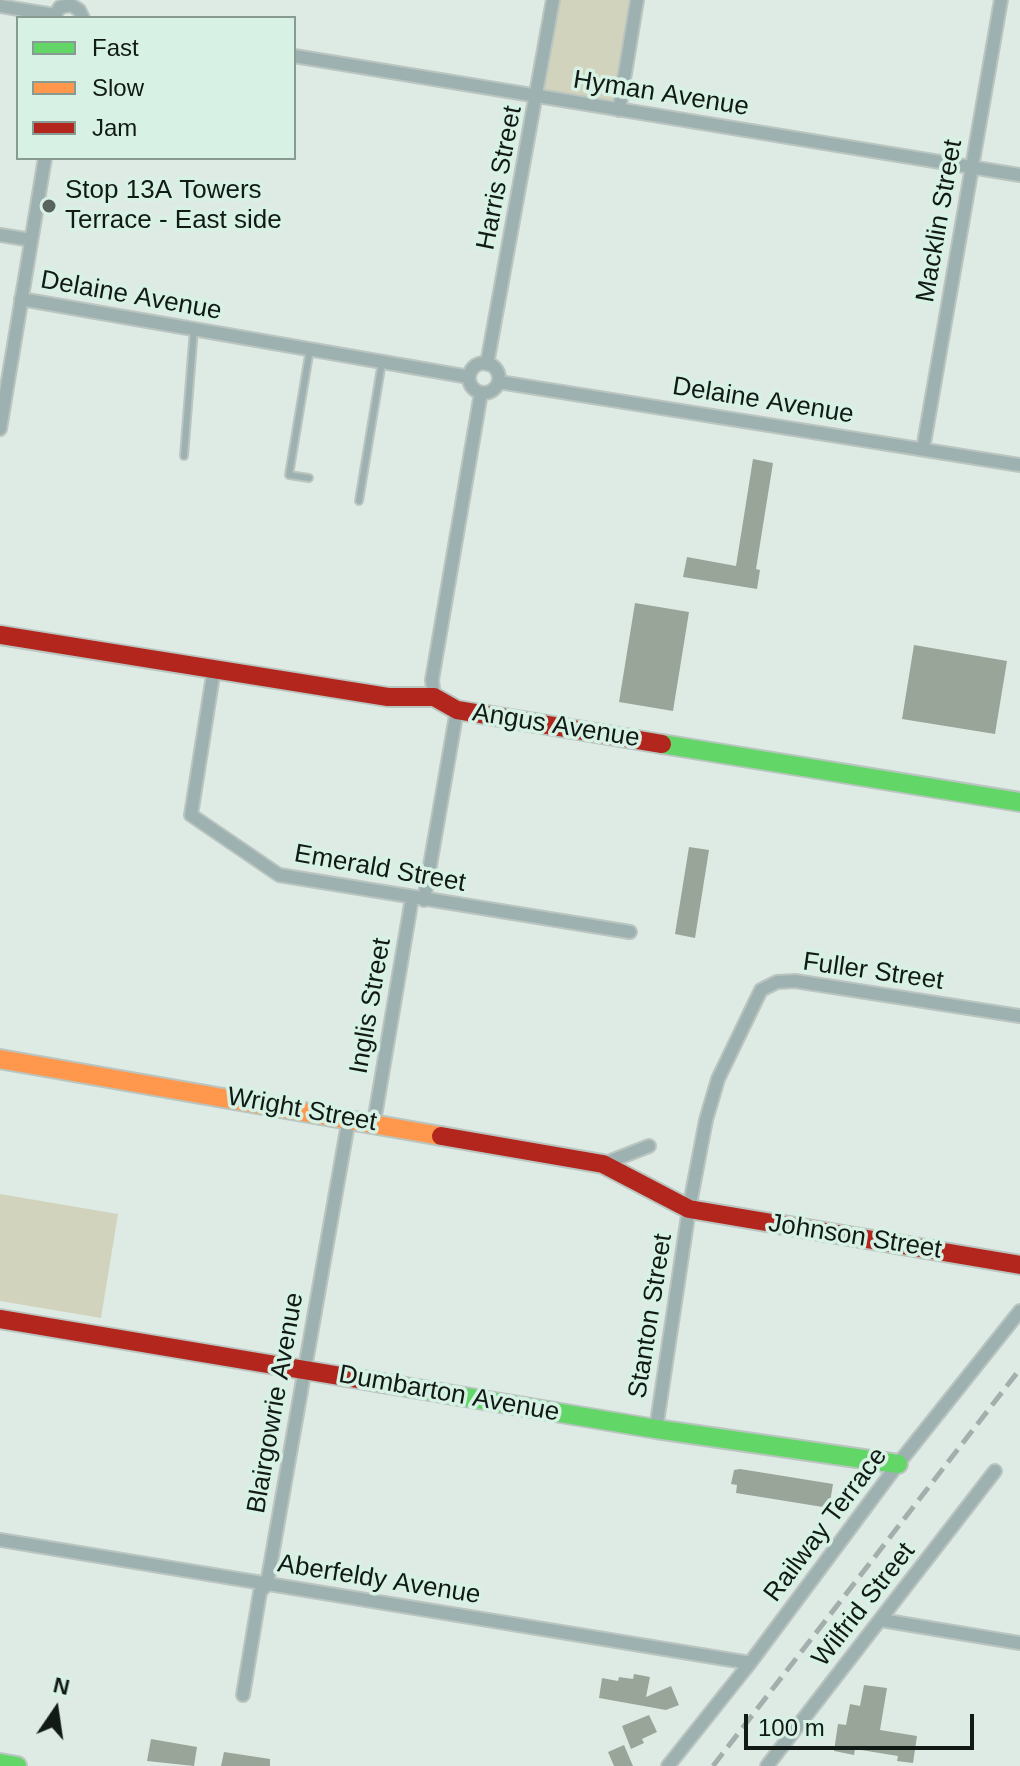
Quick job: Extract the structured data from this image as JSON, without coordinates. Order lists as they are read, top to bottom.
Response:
{
  "streets": {
    "street": [
      "Hyman Avenue",
      "Harris Street",
      "Macklin Street",
      "Delaine Avenue",
      "Angus Avenue",
      "Emerald Street",
      "Fuller Street",
      "Inglis Street",
      "Wright Street",
      "Johnson Street",
      "Stanton Street",
      "Dumbarton Avenue",
      "Blairgowrie Avenue",
      "Railway Terrace",
      "Aberfeldy Avenue",
      "Wilfrid Street"
    ]
  },
  "crossings": [
    ["Hyman Avenue", "Harris Street"],
    ["Hyman Avenue", "Macklin Street"],
    ["Harris Street", "Delaine Avenue"],
    ["Macklin Street", "Delaine Avenue"],
    ["Angus Avenue", "Emerald Street"],
    ["Angus Avenue", "Inglis Street"],
    ["Emerald Street", "Inglis Street"],
    ["Fuller Street", "Wright Street"],
    ["Fuller Street", "Johnson Street"],
    ["Fuller Street", "Stanton Street"],
    ["Inglis Street", "Wright Street"],
    ["Wright Street", "Johnson Street"],
    ["Wright Street", "Stanton Street"],
    ["Wright Street", "Blairgowrie Avenue"],
    ["Johnson Street", "Stanton Street"],
    ["Stanton Street", "Dumbarton Avenue"],
    ["Dumbarton Avenue", "Blairgowrie Avenue"],
    ["Dumbarton Avenue", "Railway Terrace"],
    ["Blairgowrie Avenue", "Aberfeldy Avenue"],
    ["Railway Terrace", "Aberfeldy Avenue"]
  ],
  "places": ["Stop 13A Towers Terrace - East side"],
  "legend": ["Fast", "Slow", "Jam"],
  "scale_bar": "100 m",
  "north": "top"
}
